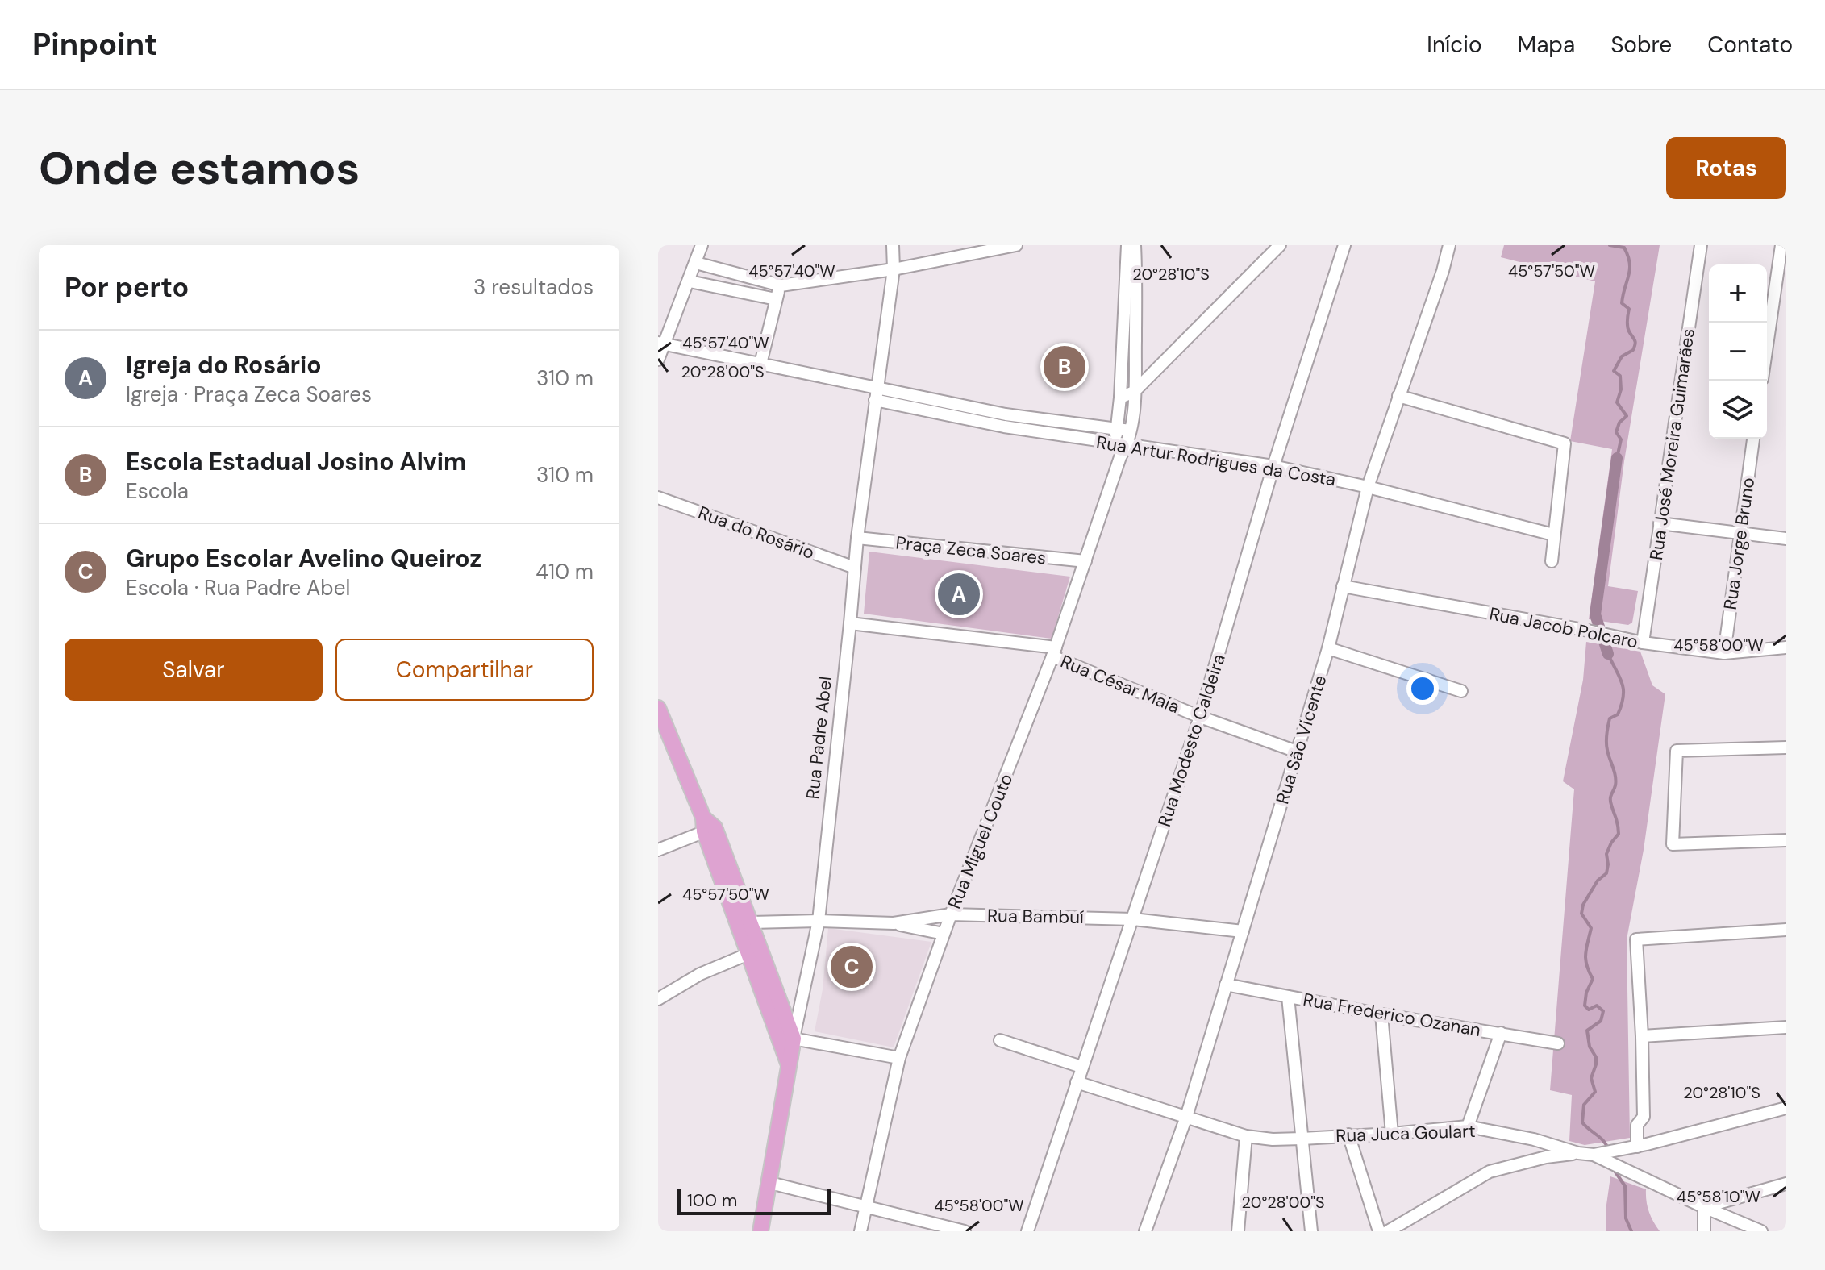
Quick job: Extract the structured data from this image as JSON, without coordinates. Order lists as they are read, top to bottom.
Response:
{
  "streets": {
    "main road": ["Rua Padre Abel"],
    "street": [
      "Rua José Moreira Guimarães",
      "Rua Artur Rodrigues da Costa",
      "Rua do Rosário",
      "Rua Jorge Bruno",
      "Praça Zeca Soares",
      "Rua Jacob Polcaro",
      "Rua César Maia",
      "Rua São Vicente",
      "Rua Modesto Caldeira",
      "Rua Miguel Couto",
      "Rua Bambuí",
      "Rua Frederico Ozanan",
      "Rua Juca Goulart"
    ]
  },
  "crossings": [
    ["Rua José Moreira Guimarães", "Rua Jacob Polcaro"],
    ["Rua Artur Rodrigues da Costa", "Rua Padre Abel"],
    ["Rua Artur Rodrigues da Costa", "Rua São Vicente"],
    ["Rua Artur Rodrigues da Costa", "Rua Modesto Caldeira"],
    ["Rua Artur Rodrigues da Costa", "Rua Miguel Couto"],
    ["Rua do Rosário", "Rua Padre Abel"],
    ["Rua Jorge Bruno", "Rua Jacob Polcaro"],
    ["Praça Zeca Soares", "Rua Padre Abel"],
    ["Praça Zeca Soares", "Rua Miguel Couto"],
    ["Rua Jacob Polcaro", "Rua São Vicente"],
    ["Rua César Maia", "Rua São Vicente"],
    ["Rua César Maia", "Rua Modesto Caldeira"],
    ["Rua César Maia", "Rua Miguel Couto"],
    ["Rua Padre Abel", "Rua Bambuí"],
    ["Rua São Vicente", "Rua Bambuí"],
    ["Rua São Vicente", "Rua Frederico Ozanan"],
    ["Rua São Vicente", "Rua Juca Goulart"],
    ["Rua Modesto Caldeira", "Rua Bambuí"],
    ["Rua Modesto Caldeira", "Rua Juca Goulart"],
    ["Rua Miguel Couto", "Rua Bambuí"]
  ],
  "scale_bar": "100 m",
  "page": {
    "header": "Pinpoint",
    "nav": [
      "Início",
      "Mapa",
      "Sobre",
      "Contato"
    ],
    "buttons": [
      "Rotas",
      ["Salvar", "Compartilhar"]
    ],
    "title": "Onde estamos",
    "heading": ["Por perto", "3 resultados"],
    "map_buttons": ["+", "−"],
    "list": [
      {
        "mark": "A",
        "name": "Igreja do Rosário",
        "note": "Igreja · Praça Zeca Soares",
        "value": "310 m"
      },
      {
        "mark": "B",
        "name": "Escola Estadual Josino Alvim",
        "note": "Escola",
        "value": "310 m"
      },
      {
        "mark": "C",
        "name": "Grupo Escolar Avelino Queiroz",
        "note": "Escola · Rua Padre Abel",
        "value": "410 m"
      }
    ],
    "pins": ["B", "A", "C"],
    "scale": "100 m"
  },
  "coordinates": [
    "45°57'40\"W",
    "45°57'50\"W",
    "20°28'10\"S",
    "20°28'00\"S",
    "45°58'00\"W",
    "45°58'10\"W"
  ]
}
